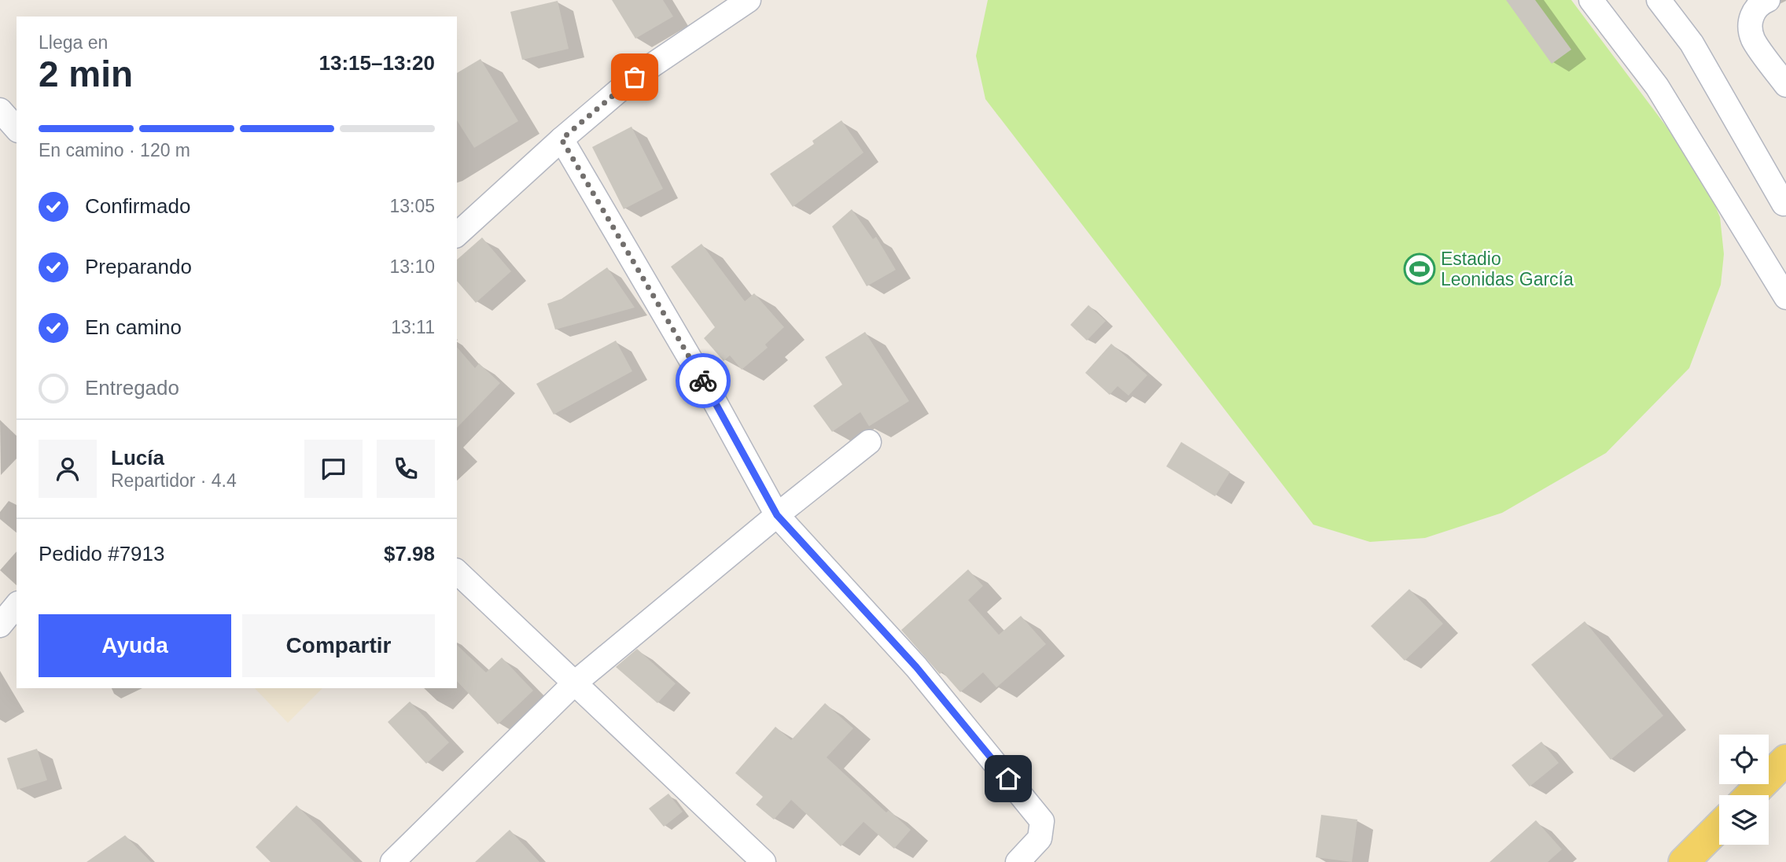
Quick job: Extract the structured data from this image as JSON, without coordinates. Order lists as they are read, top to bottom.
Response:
{
  "places": {
    "sports": ["Estadio Leonidas García"]
  },
  "page": {
    "heading": ["2 min", "Llega en", "13:15–13:20"],
    "panel": [
      "Lucía",
      "Repartidor · 4.4",
      "Pedido #7913",
      "$7.98"
    ],
    "bar": "En camino · 120 m",
    "list": [
      ["Confirmado", "13:05"],
      ["Preparando", "13:10"],
      ["En camino", "13:11"],
      "Entregado"
    ],
    "buttons": ["Ayuda", "Compartir"]
  }
}
